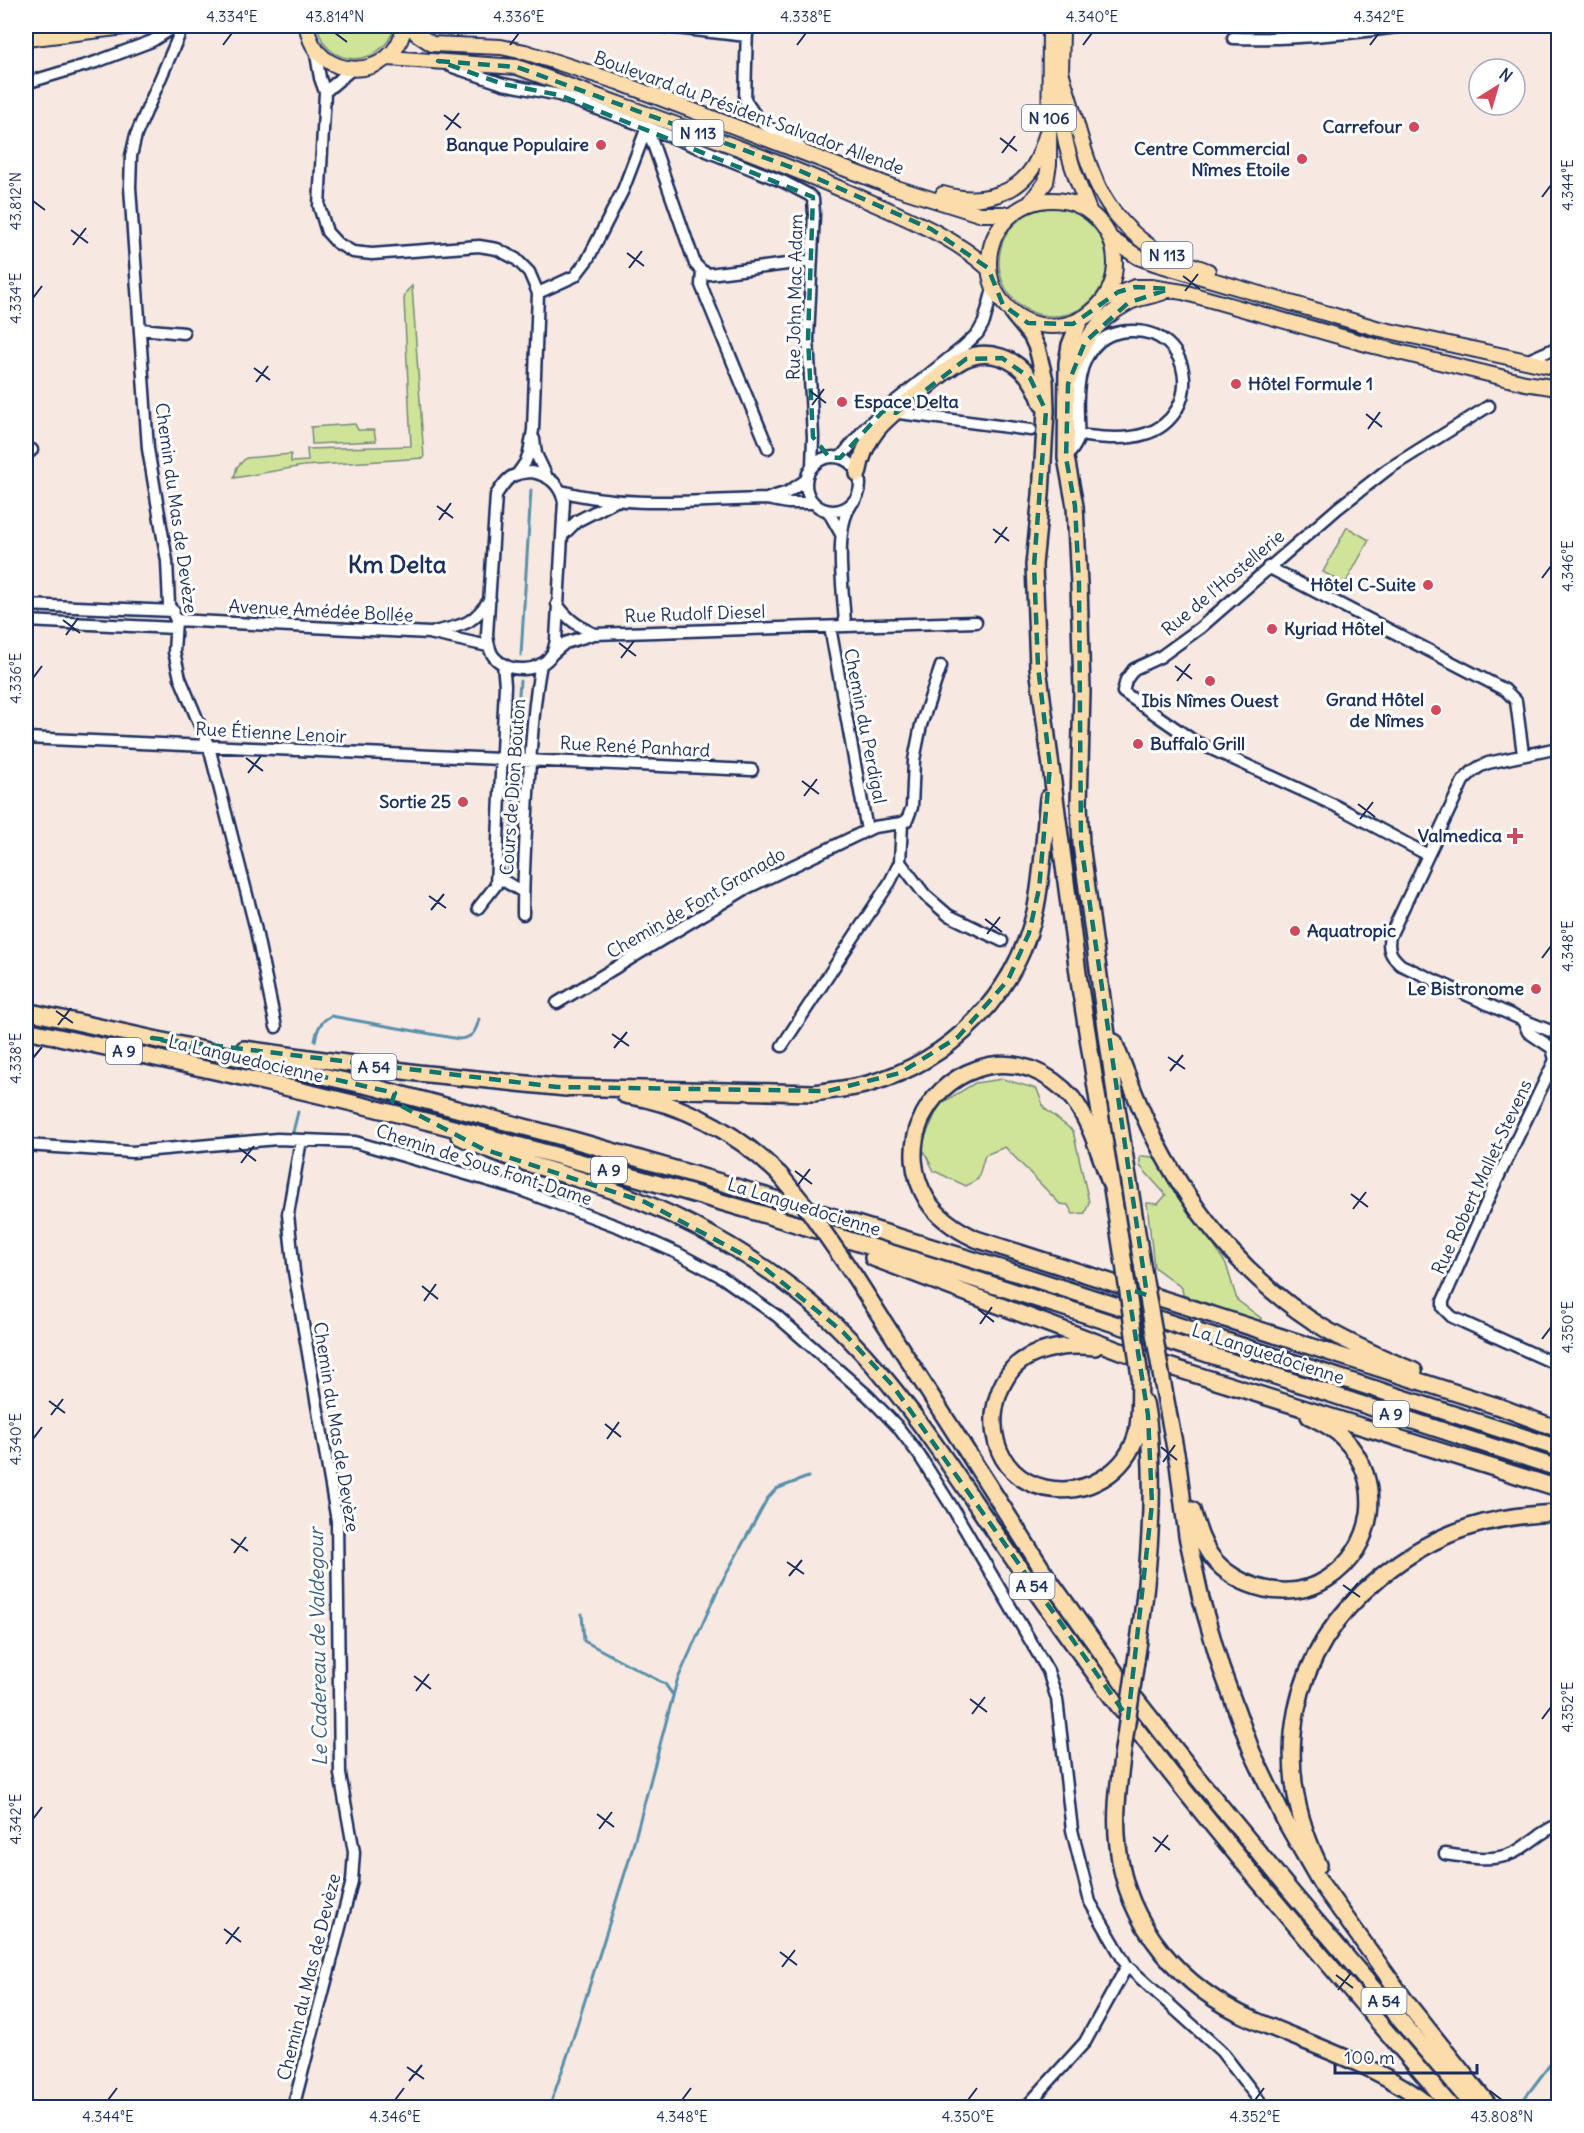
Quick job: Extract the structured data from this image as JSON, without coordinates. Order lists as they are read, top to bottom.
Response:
{
  "streets": {
    "highway": ["A 9", "La Languedocienne", "A 54"],
    "main road": ["Boulevard du Président Salvador Allende", "N 106", "N 113"],
    "street": [
      "Rue John Mac Adam",
      "Chemin du Mas de Devèze",
      "Rue de l'Hostellerie",
      "Avenue Amédée Bollée",
      "Rue Rudolf Diesel",
      "Chemin du Perdigal",
      "Rue Étienne Lenoir",
      "Rue René Panhard",
      "Cours de Dion Bouton",
      "Chemin de Font Granado",
      "Chemin de Sous Font-Dame",
      "Rue Robert Mallet-Stevens"
    ]
  },
  "crossings": [
    ["Boulevard du Président Salvador Allende", "N 106"],
    ["Boulevard du Président Salvador Allende", "Rue John Mac Adam"],
    ["N 106", "N 113"],
    ["Chemin du Mas de Devèze", "Avenue Amédée Bollée"],
    ["Chemin du Mas de Devèze", "Rue Étienne Lenoir"],
    ["Chemin du Mas de Devèze", "Chemin de Sous Font-Dame"],
    ["Rue Rudolf Diesel", "Chemin du Perdigal"],
    ["Rue Rudolf Diesel", "Cours de Dion Bouton"],
    ["Chemin du Perdigal", "Chemin de Font Granado"],
    ["Rue Étienne Lenoir", "Rue René Panhard"],
    ["Rue Étienne Lenoir", "Cours de Dion Bouton"],
    ["Rue René Panhard", "Cours de Dion Bouton"],
    ["La Languedocienne", "A 54"]
  ],
  "districts": ["Km Delta"],
  "water": ["Le Cadereau de Valdegour"],
  "places": {
    "other": [
      "Carrefour",
      "Banque Populaire",
      "Centre Commercial Nîmes Etoile",
      "Hôtel Formule 1",
      "Espace Delta",
      "Hôtel C-Suite",
      "Kyriad Hôtel",
      "Ibis Nîmes Ouest",
      "Grand Hôtel de Nîmes",
      "Buffalo Grill",
      "Sortie 25",
      "Aquatropic",
      "Le Bistronome"
    ],
    "health": ["Valmedica"]
  },
  "scale_bar": "100 m",
  "north": "top right",
  "coordinates": [
    "4.334°E",
    "43.814°N",
    "4.336°E",
    "4.338°E",
    "4.340°E",
    "4.342°E",
    "4.344°E",
    "43.812°N",
    "4.346°E",
    "4.348°E",
    "4.350°E",
    "4.352°E",
    "43.808°N"
  ]
}
